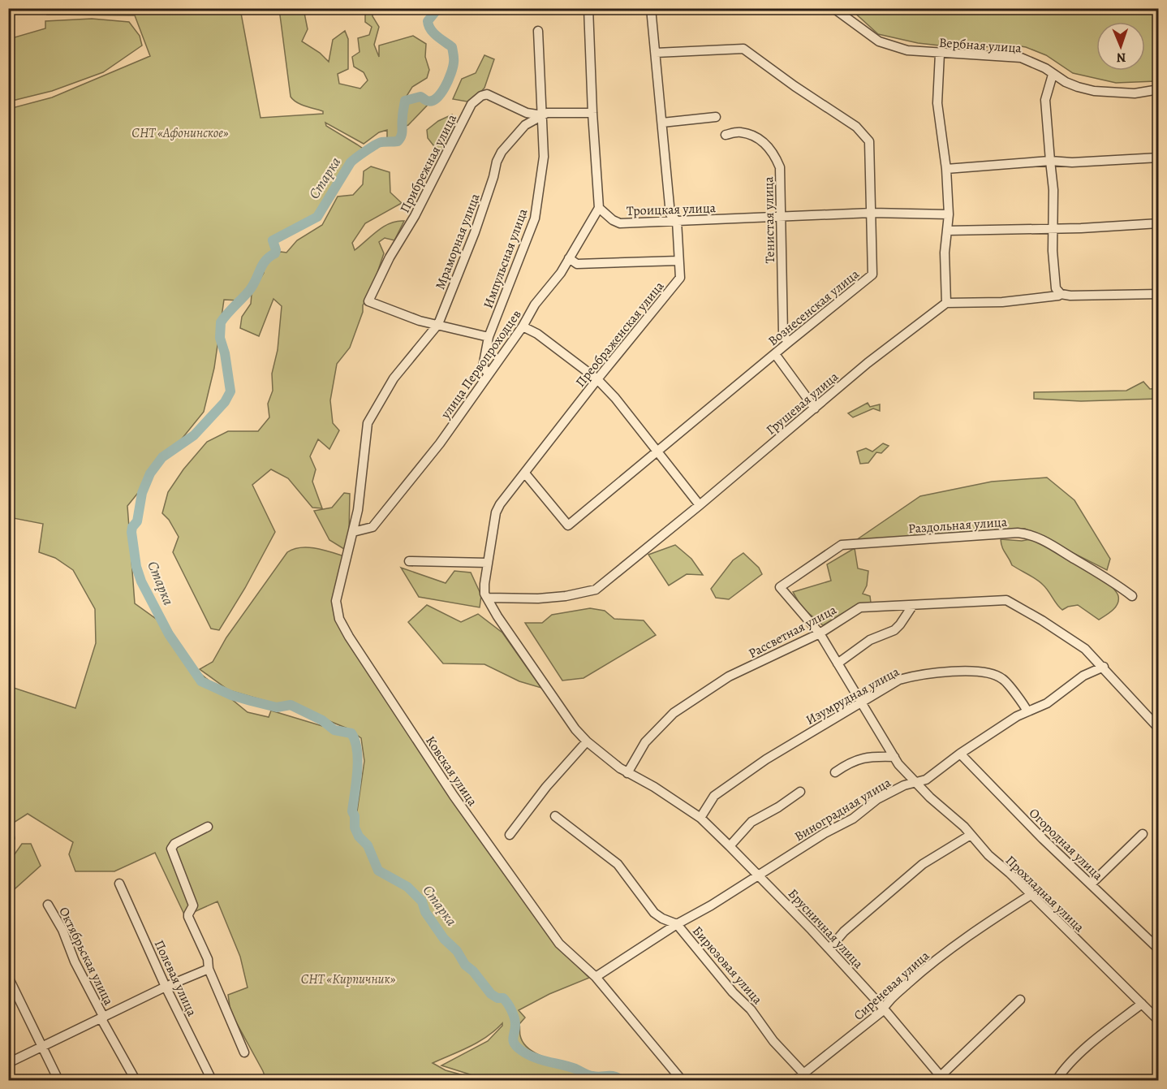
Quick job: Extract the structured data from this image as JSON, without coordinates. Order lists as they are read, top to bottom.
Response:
{
  "streets": {
    "street": [
      "Вербная улица",
      "Прибрежная улица",
      "Троицкая улица",
      "Тенистая улица",
      "Мраморная улица",
      "Импульсная улица",
      "Вознесенская улица",
      "Преображенская улица",
      "улица Первопроходцев",
      "Грушевая улица",
      "Раздольная улица",
      "Рассветная улица",
      "Изумрудная улица",
      "Ковская улица",
      "Виноградная улица",
      "Огородная улица",
      "Прохладная улица",
      "Брусничная улица",
      "Октябрьская улица",
      "Бирюзовая улица",
      "Полевая улица",
      "Сиреневая улица"
    ]
  },
  "crossings": [
    ["Прибрежная улица", "Мраморная улица"],
    ["Прибрежная улица", "Импульсная улица"],
    ["Троицкая улица", "Тенистая улица"],
    ["Троицкая улица", "Вознесенская улица"],
    ["Троицкая улица", "Преображенская улица"],
    ["Троицкая улица", "улица Первопроходцев"],
    ["Тенистая улица", "Вознесенская улица"],
    ["Мраморная улица", "Импульсная улица"],
    ["Мраморная улица", "Ковская улица"],
    ["Импульсная улица", "улица Первопроходцев"],
    ["Вознесенская улица", "Преображенская улица"],
    ["Преображенская улица", "Грушевая улица"],
    ["Преображенская улица", "Брусничная улица"],
    ["улица Первопроходцев", "Ковская улица"],
    ["Грушевая улица", "Брусничная улица"],
    ["Раздольная улица", "Прохладная улица"],
    ["Рассветная улица", "Виноградная улица"],
    ["Рассветная улица", "Прохладная улица"],
    ["Рассветная улица", "Брусничная улица"],
    ["Изумрудная улица", "Виноградная улица"],
    ["Изумрудная улица", "Прохладная улица"],
    ["Изумрудная улица", "Брусничная улица"],
    ["Ковская улица", "Виноградная улица"],
    ["Виноградная улица", "Огородная улица"],
    ["Виноградная улица", "Прохладная улица"],
    ["Виноградная улица", "Брусничная улица"],
    ["Виноградная улица", "Бирюзовая улица"],
    ["Прохладная улица", "Сиреневая улица"],
    ["Брусничная улица", "Сиреневая улица"],
    ["Бирюзовая улица", "Сиреневая улица"]
  ],
  "water": ["Старка"],
  "parks": ["СНТ «Афонинское»", "СНТ «Кирпичник»"],
  "north": "bottom"
}
